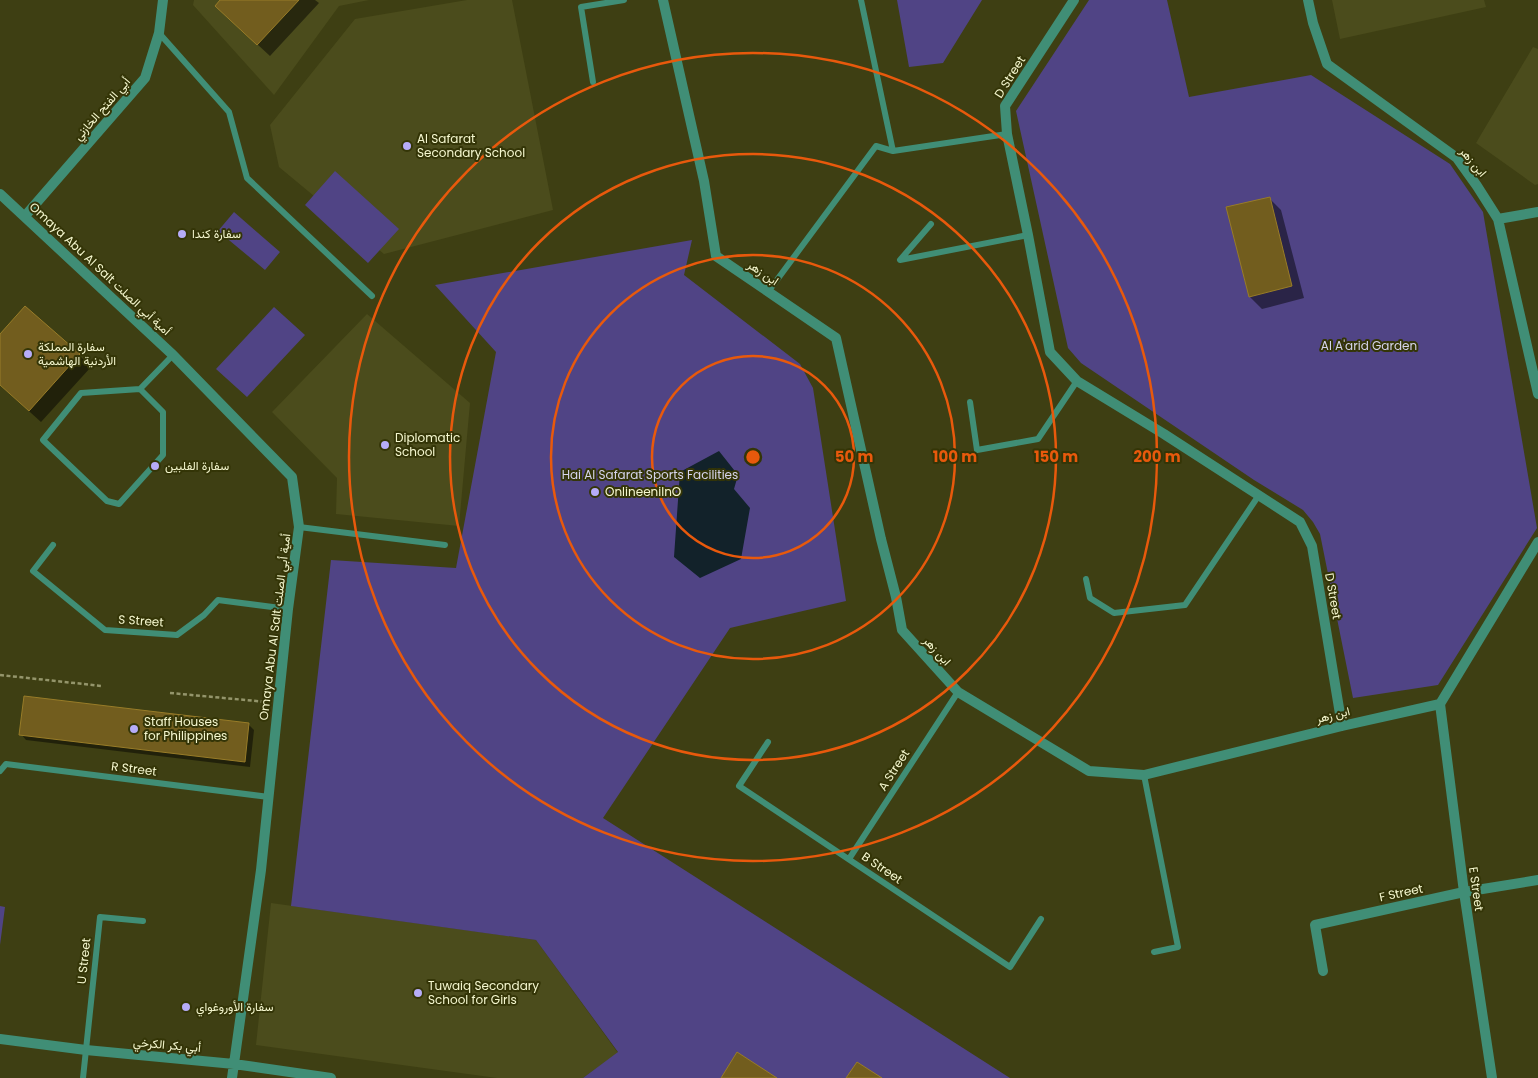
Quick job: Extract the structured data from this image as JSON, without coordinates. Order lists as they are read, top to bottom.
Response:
{
  "streets": {
    "street": [
      "D Street",
      "أبي الفتح الخازني",
      "ابن زهر",
      "Omaya Abu Al Salt أمية أبي الصلت",
      "E Street",
      "F Street",
      "أبي بكر الكرخي"
    ],
    "lane": [
      "S Street",
      "R Street",
      "A Street",
      "B Street",
      "U Street"
    ]
  },
  "crossings": [
    ["D Street", "ابن زهر"],
    ["أبي الفتح الخازني", "Omaya Abu Al Salt أمية أبي الصلت"],
    ["ابن زهر", "A Street"],
    ["ابن زهر", "E Street"],
    ["Omaya Abu Al Salt أمية أبي الصلت", "S Street"],
    ["Omaya Abu Al Salt أمية أبي الصلت", "R Street"],
    ["Omaya Abu Al Salt أمية أبي الصلت", "أبي بكر الكرخي"],
    ["A Street", "B Street"],
    ["E Street", "F Street"],
    ["U Street", "أبي بكر الكرخي"]
  ],
  "parks": ["Al A'arid Garden", "Hai Al Safarat Sports Facilities"],
  "places": [
    "Al Safarat Secondary School",
    "سفارة كندا",
    "سفارة المملكة الأردنية الهاشمية",
    "Diplomatic School",
    "سفارة الفلبين",
    "OnlineenilnO",
    "Staff Houses for Philippines",
    "Tuwaiq Secondary School for Girls",
    "سفارة الأوروغواي"
  ],
  "rings": [
    "50 m",
    "100 m",
    "150 m",
    "200 m"
  ]
}
